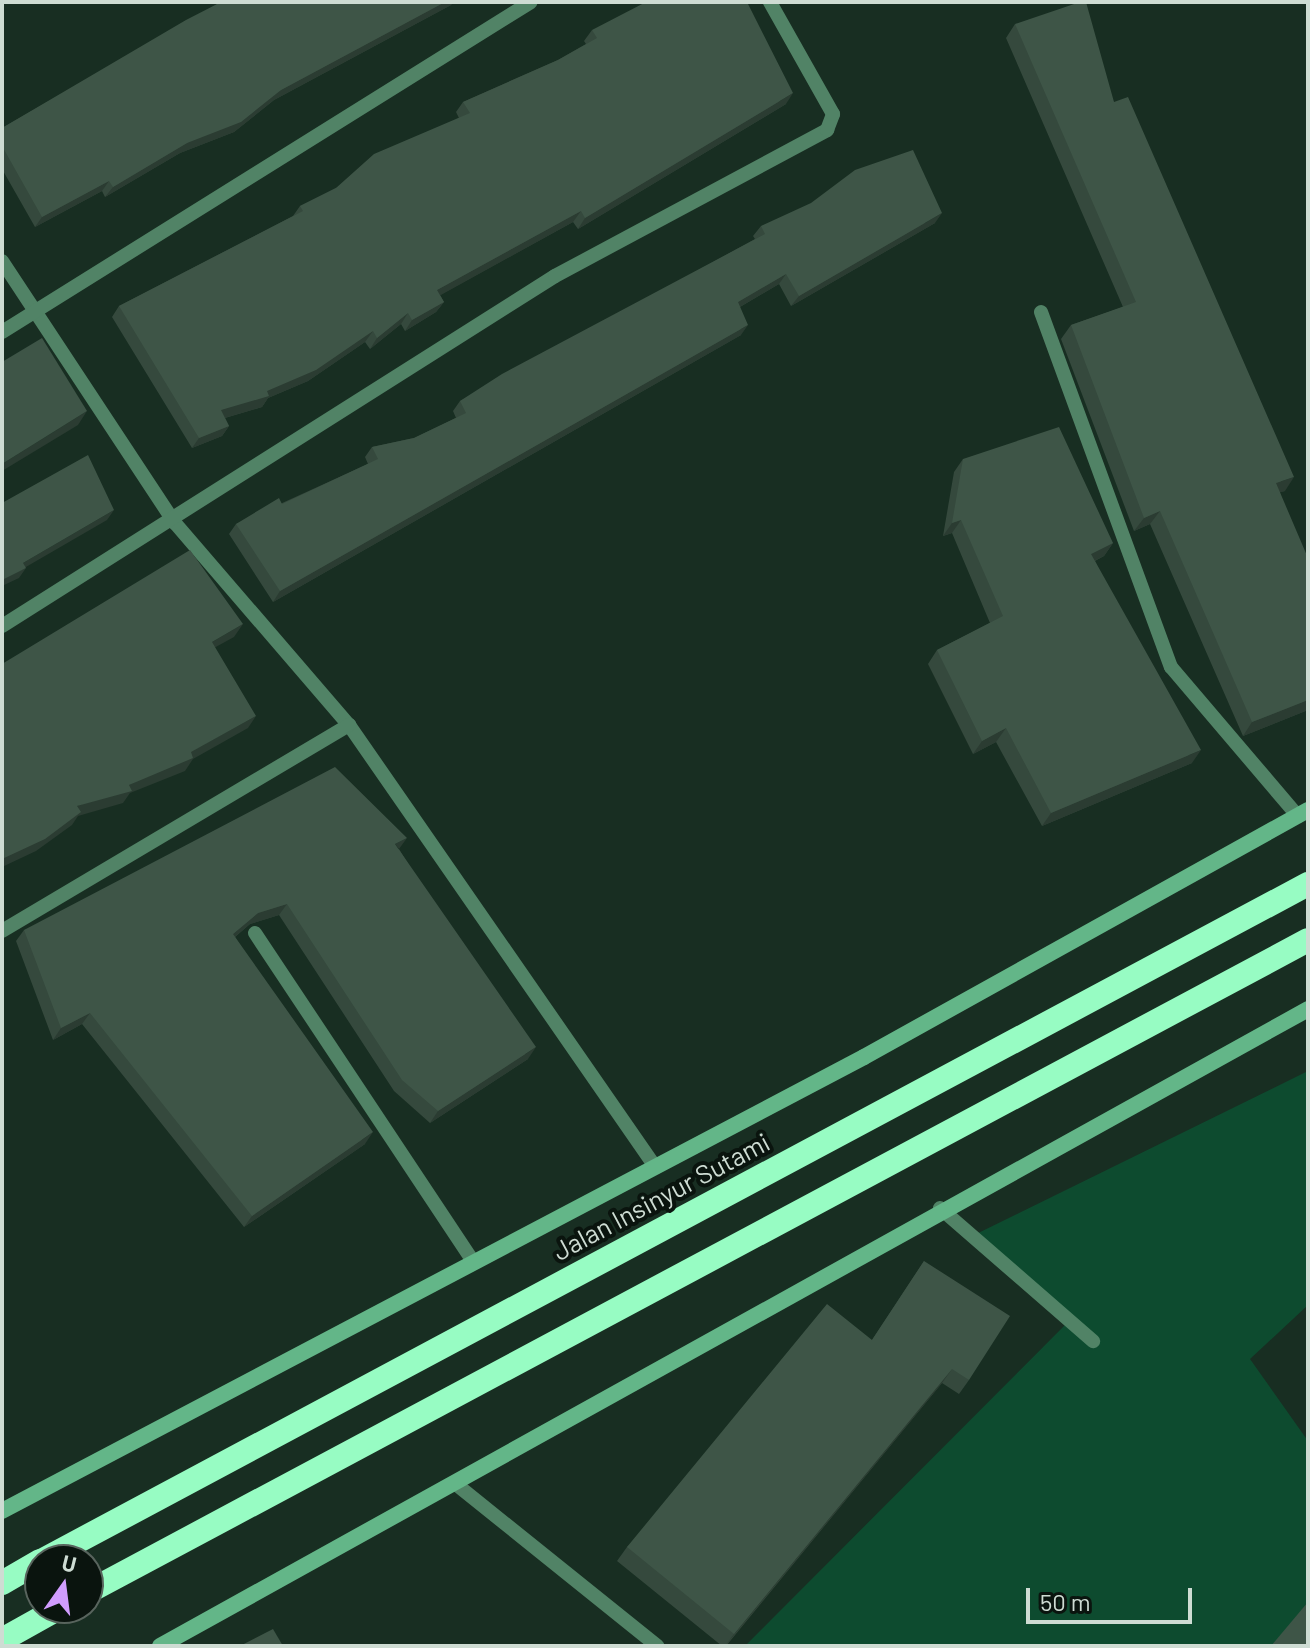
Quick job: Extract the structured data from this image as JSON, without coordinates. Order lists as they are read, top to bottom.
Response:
{
  "streets": {
    "highway": ["Jalan Insinyur Sutami"]
  },
  "scale_bar": "50 m",
  "north": "top"
}
